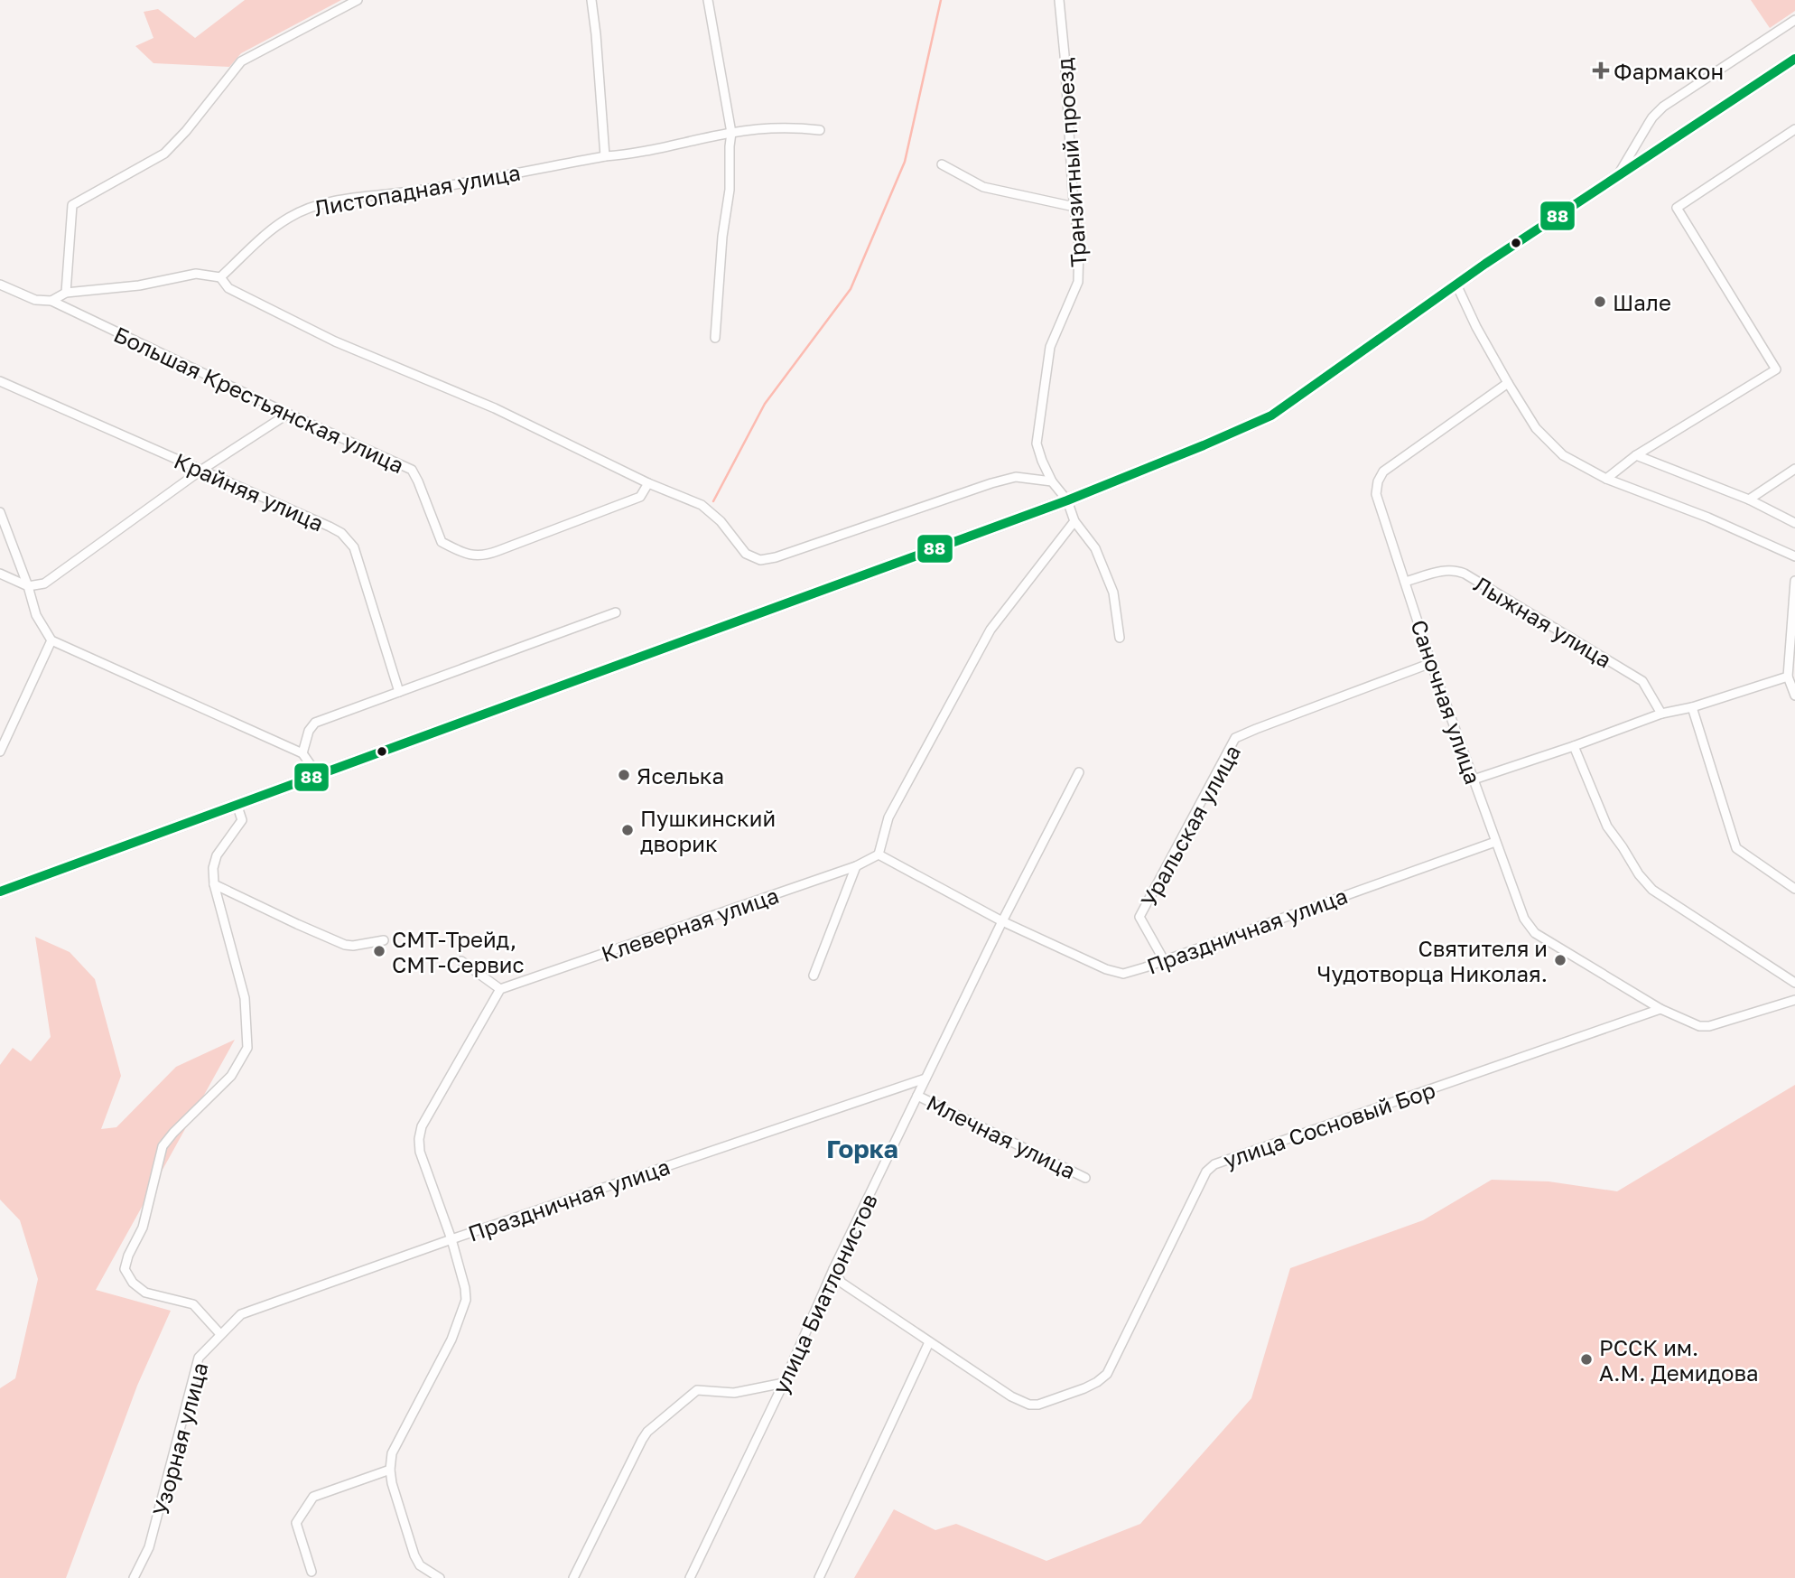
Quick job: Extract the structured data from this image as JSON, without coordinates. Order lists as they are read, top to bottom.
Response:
{
  "streets": {
    "street": [
      "Транзитный проезд",
      "Листопадная улица",
      "Большая Крестьянская улица",
      "Крайняя улица",
      "Лыжная улица",
      "Саночная улица",
      "Уральская улица",
      "Клеверная улица",
      "Праздничная улица",
      "улица Сосновый Бор",
      "Млечная улица",
      "улица Биатлонистов",
      "Узорная улица"
    ]
  },
  "crossings": [
    ["Лыжная улица", "Саночная улица"],
    ["Саночная улица", "Уральская улица"],
    ["Саночная улица", "Праздничная улица"],
    ["Саночная улица", "улица Сосновый Бор"],
    ["Уральская улица", "Праздничная улица"],
    ["Клеверная улица", "Праздничная улица"],
    ["Праздничная улица", "улица Биатлонистов"],
    ["Праздничная улица", "Узорная улица"],
    ["улица Сосновый Бор", "улица Биатлонистов"],
    ["Млечная улица", "улица Биатлонистов"]
  ],
  "districts": ["Горка"],
  "places": {
    "health": ["Фармакон"],
    "other": [
      "Шале",
      "Яселька",
      "Пушкинский дворик",
      "СМТ-Трейд, СМТ-Сервис",
      "Святителя и Чудотворца Николая.",
      "РССК им. А.М. Демидова"
    ]
  },
  "lines": ["transit line 88"]
}
